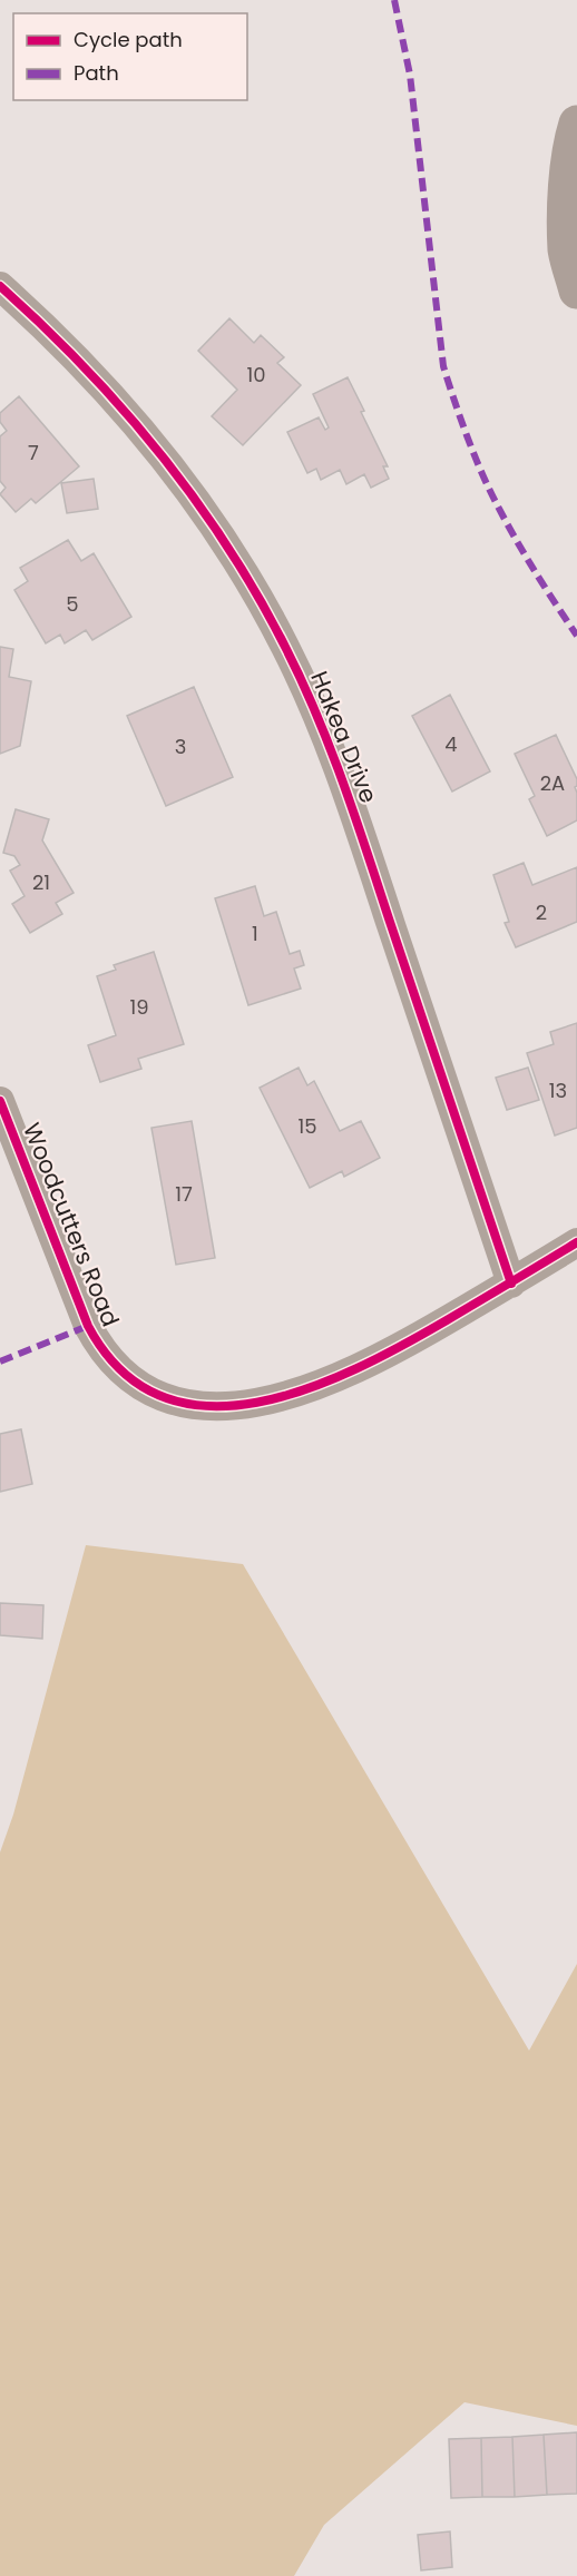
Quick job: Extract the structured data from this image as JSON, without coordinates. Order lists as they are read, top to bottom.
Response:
{
  "streets": {
    "street": ["Hakea Drive", "Woodcutters Road"]
  },
  "crossings": [
    ["Hakea Drive", "Woodcutters Road"]
  ],
  "house_numbers": [
    "10",
    "7",
    "5",
    "4",
    "3",
    "2A",
    "21",
    "2",
    "1",
    "19",
    "13",
    "15",
    "17"
  ],
  "legend": ["Cycle path", "Path"]
}
